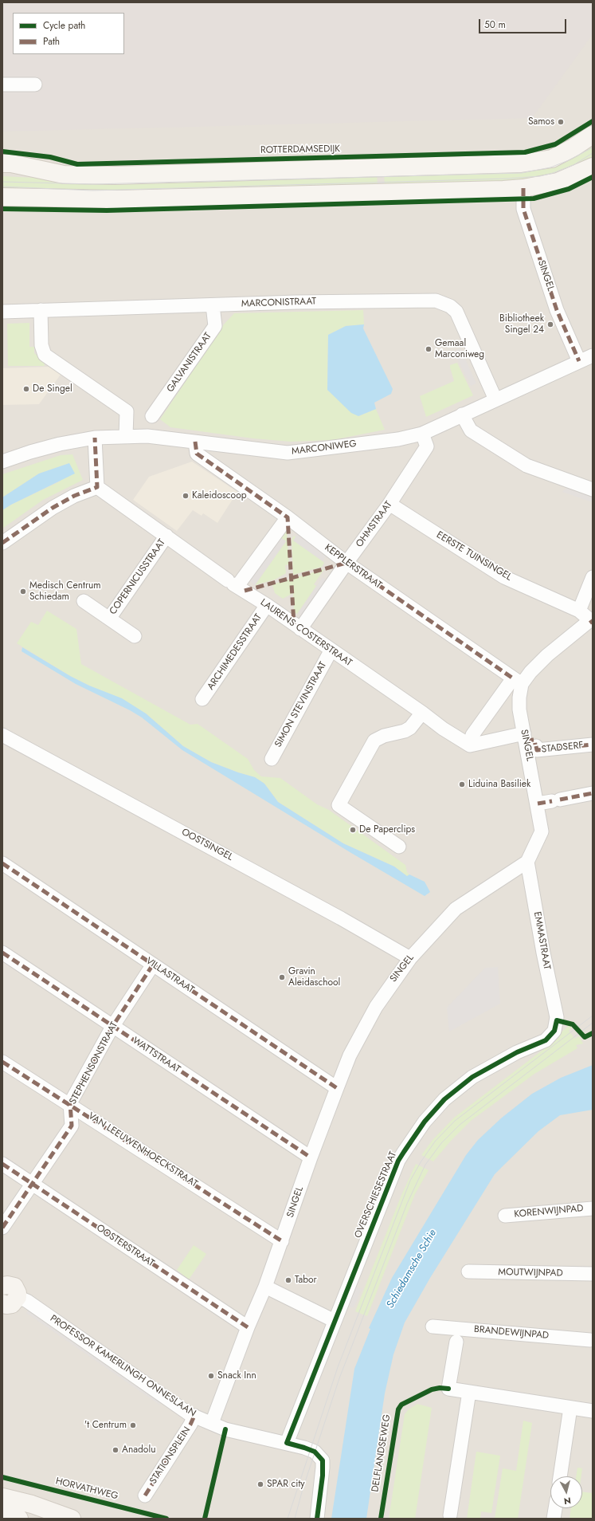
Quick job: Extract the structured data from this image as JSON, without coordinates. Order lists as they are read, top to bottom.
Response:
{
  "streets": {
    "main road": ["ROTTERDAMSEDIJK"],
    "street": [
      "SINGEL",
      "MARCONISTRAAT",
      "GALVANISTRAAT",
      "MARCONIWEG",
      "OHMSTRAAT",
      "EERSTE TUINSINGEL",
      "KEPPLERSTRAAT",
      "COPERNICUSSTRAAT",
      "LAURENS COSTERSTRAAT",
      "ARCHIMEDESSTRAAT",
      "SIMON STEVINSTRAAT",
      "STADSERF",
      "OOSTSINGEL",
      "EMMASTRAAT",
      "VILLASTRAAT",
      "WATTSTRAAT",
      "STEPHENSONSTRAAT",
      "VAN LEEUWENHOECKSTRAAT",
      "OVERSCHIESESTRAAT",
      "KORENWIJNPAD",
      "OOSTERSTRAAT",
      "MOUTWIJNPAD",
      "BRANDEWIJNPAD",
      "PROFESSOR KAMERLINGH ONNESLAAN",
      "STATIONSPLEIN"
    ],
    "cycle path": ["DELFLANDSEWEG", "HORVATHWEG"]
  },
  "crossings": [
    ["SINGEL", "MARCONIWEG"],
    ["SINGEL", "EERSTE TUINSINGEL"],
    ["SINGEL", "KEPPLERSTRAAT"],
    ["SINGEL", "LAURENS COSTERSTRAAT"],
    ["SINGEL", "STADSERF"],
    ["SINGEL", "OOSTSINGEL"],
    ["SINGEL", "EMMASTRAAT"],
    ["SINGEL", "VILLASTRAAT"],
    ["SINGEL", "WATTSTRAAT"],
    ["SINGEL", "VAN LEEUWENHOECKSTRAAT"],
    ["SINGEL", "OOSTERSTRAAT"],
    ["SINGEL", "PROFESSOR KAMERLINGH ONNESLAAN"],
    ["MARCONISTRAAT", "GALVANISTRAAT"],
    ["MARCONISTRAAT", "MARCONIWEG"],
    ["MARCONIWEG", "OHMSTRAAT"],
    ["MARCONIWEG", "KEPPLERSTRAAT"],
    ["OHMSTRAAT", "EERSTE TUINSINGEL"],
    ["OHMSTRAAT", "KEPPLERSTRAAT"],
    ["OHMSTRAAT", "LAURENS COSTERSTRAAT"],
    ["COPERNICUSSTRAAT", "LAURENS COSTERSTRAAT"],
    ["LAURENS COSTERSTRAAT", "ARCHIMEDESSTRAAT"],
    ["LAURENS COSTERSTRAAT", "SIMON STEVINSTRAAT"],
    ["EMMASTRAAT", "OVERSCHIESESTRAAT"],
    ["VILLASTRAAT", "STEPHENSONSTRAAT"],
    ["WATTSTRAAT", "STEPHENSONSTRAAT"],
    ["STEPHENSONSTRAAT", "VAN LEEUWENHOECKSTRAAT"],
    ["STEPHENSONSTRAAT", "OOSTERSTRAAT"],
    ["OVERSCHIESESTRAAT", "PROFESSOR KAMERLINGH ONNESLAAN"],
    ["PROFESSOR KAMERLINGH ONNESLAAN", "STATIONSPLEIN"]
  ],
  "water": ["Schiedamsche Schie"],
  "places": [
    "Samos",
    "Bibliotheek Singel 24",
    "Gemaal Marconiweg",
    "De Singel",
    "Kaleidoscoop",
    "Medisch Centrum Schiedam",
    "Liduina Basiliek",
    "De Paperclips",
    "Gravin Aleidaschool",
    "Tabor",
    "Snack Inn",
    "'t Centrum",
    "Anadolu",
    "SPAR city"
  ],
  "legend": ["Cycle path", "Path"],
  "scale_bar": "50 m",
  "north": "bottom"
}
